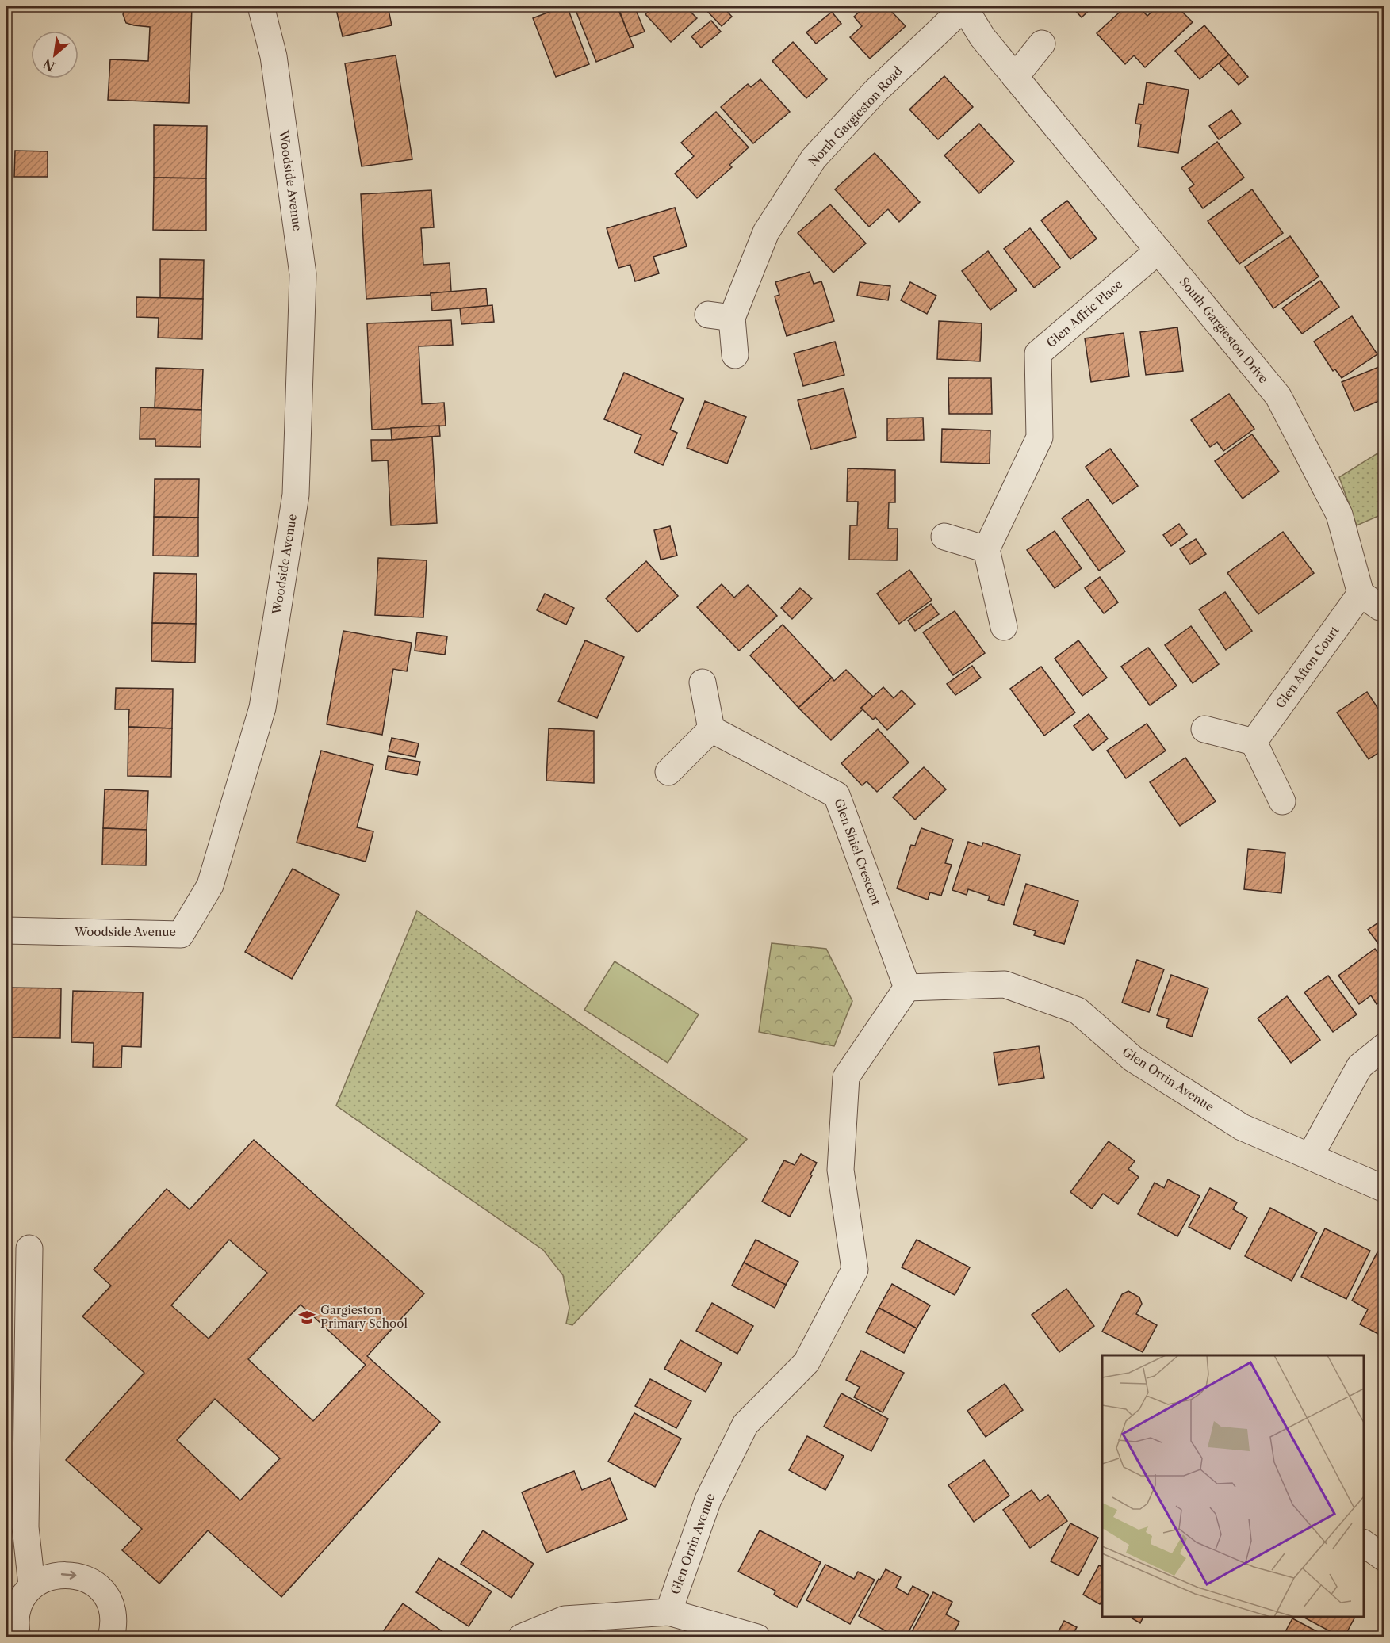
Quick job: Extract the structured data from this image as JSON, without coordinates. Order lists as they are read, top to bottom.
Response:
{
  "streets": {
    "street": [
      "North Gargieston Road",
      "Woodside Avenue",
      "Glen Affric Place",
      "South Gargieston Drive",
      "Glen Afton Court",
      "Glen Shiel Crescent",
      "Glen Orrin Avenue"
    ]
  },
  "crossings": [
    ["North Gargieston Road", "South Gargieston Drive"],
    ["Glen Affric Place", "South Gargieston Drive"],
    ["South Gargieston Drive", "Glen Afton Court"],
    ["Glen Shiel Crescent", "Glen Orrin Avenue"]
  ],
  "places": {
    "school or university": ["Gargieston Primary School"]
  },
  "north": "bottom left"
}
